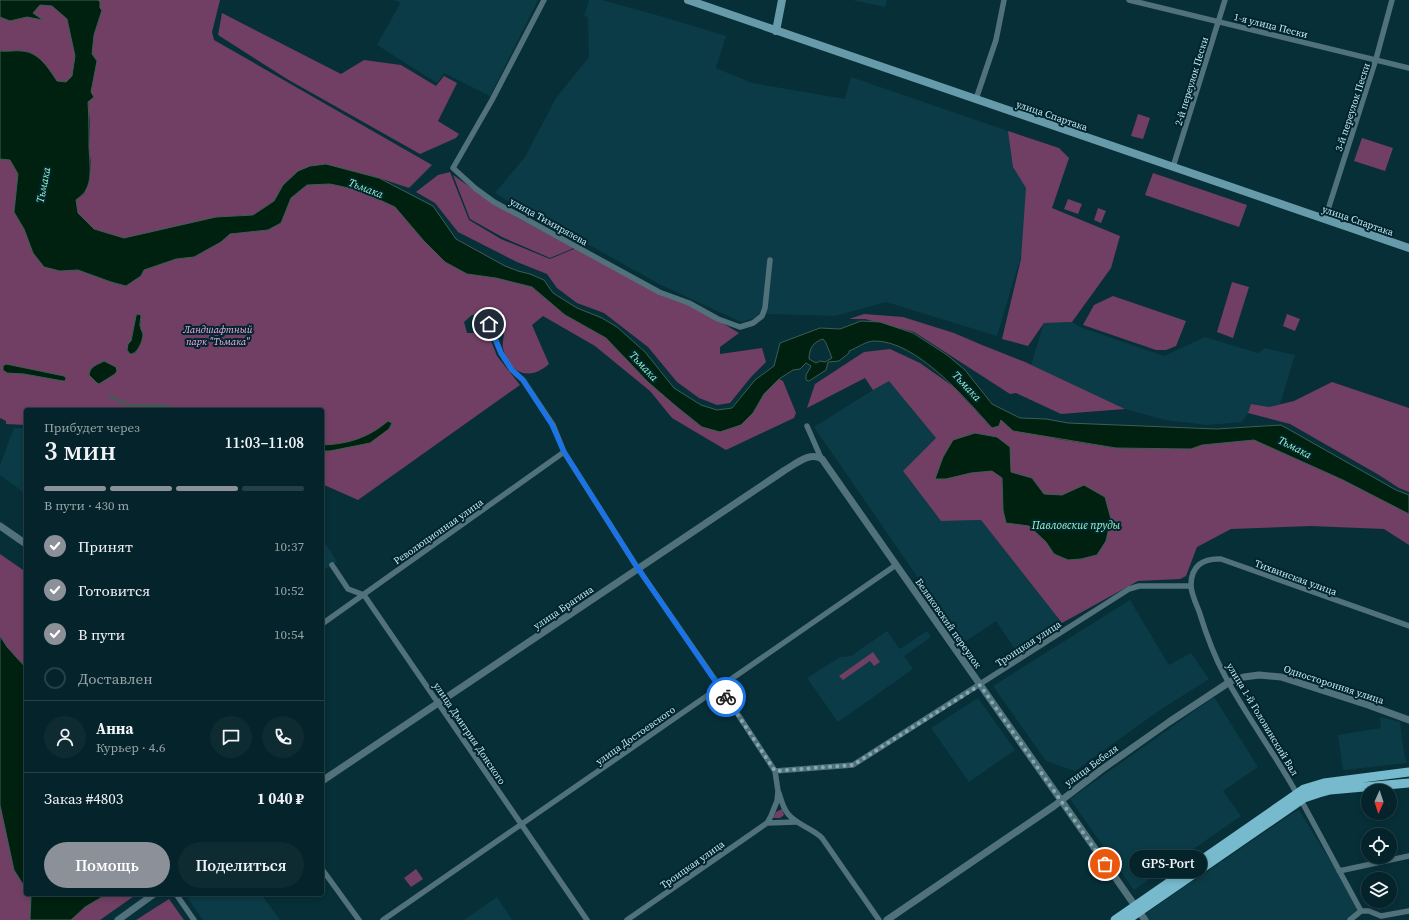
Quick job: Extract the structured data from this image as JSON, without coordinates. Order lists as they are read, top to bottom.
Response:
{
  "streets": {
    "main road": ["улица Спартака"],
    "street": [
      "1-я улица Пески",
      "2-й переулок Пески",
      "3-й переулок Пески",
      "улица Тимирязева",
      "Революционная улица",
      "Тихвинская улица",
      "улица Брагина",
      "Беляковский переулок",
      "Троицкая улица",
      "Односторонняя улица",
      "улица 1-й Головинский Вал",
      "улица Дмитрия Донского",
      "улица Достоевского",
      "улица Бебеля"
    ]
  },
  "crossings": [
    ["1-я улица Пески", "2-й переулок Пески"],
    ["1-я улица Пески", "3-й переулок Пески"],
    ["2-й переулок Пески", "улица Спартака"],
    ["3-й переулок Пески", "улица Спартака"],
    ["Революционная улица", "улица Дмитрия Донского"],
    ["Тихвинская улица", "Троицкая улица"],
    ["Тихвинская улица", "улица 1-й Головинский Вал"],
    ["улица Брагина", "Беляковский переулок"],
    ["улица Брагина", "улица Дмитрия Донского"],
    ["Беляковский переулок", "Троицкая улица"],
    ["Беляковский переулок", "улица Достоевского"],
    ["Беляковский переулок", "улица Бебеля"],
    ["Троицкая улица", "улица 1-й Головинский Вал"],
    ["Односторонняя улица", "улица 1-й Головинский Вал"],
    ["Односторонняя улица", "улица Бебеля"],
    ["улица 1-й Головинский Вал", "улица Бебеля"],
    ["улица Дмитрия Донского", "улица Достоевского"]
  ],
  "water": ["Тьмака", "Павловские пруды"],
  "parks": ["Ландшафтный парк \"Тьмака\""],
  "places": ["GPS-Port"],
  "north": "bottom",
  "page": {
    "heading": ["3 мин", "Прибудет через", "11:03–11:08"],
    "panel": [
      "Анна",
      "Курьер · 4.6",
      "Заказ #4803",
      "1 040 ₽"
    ],
    "bar": "В пути · 430 m",
    "list": [
      ["Принят", "10:37"],
      ["Готовится", "10:52"],
      ["В пути", "10:54"],
      "Доставлен"
    ],
    "buttons": ["Помощь", "Поделиться"],
    "bubble": "GPS-Port"
  }
}
